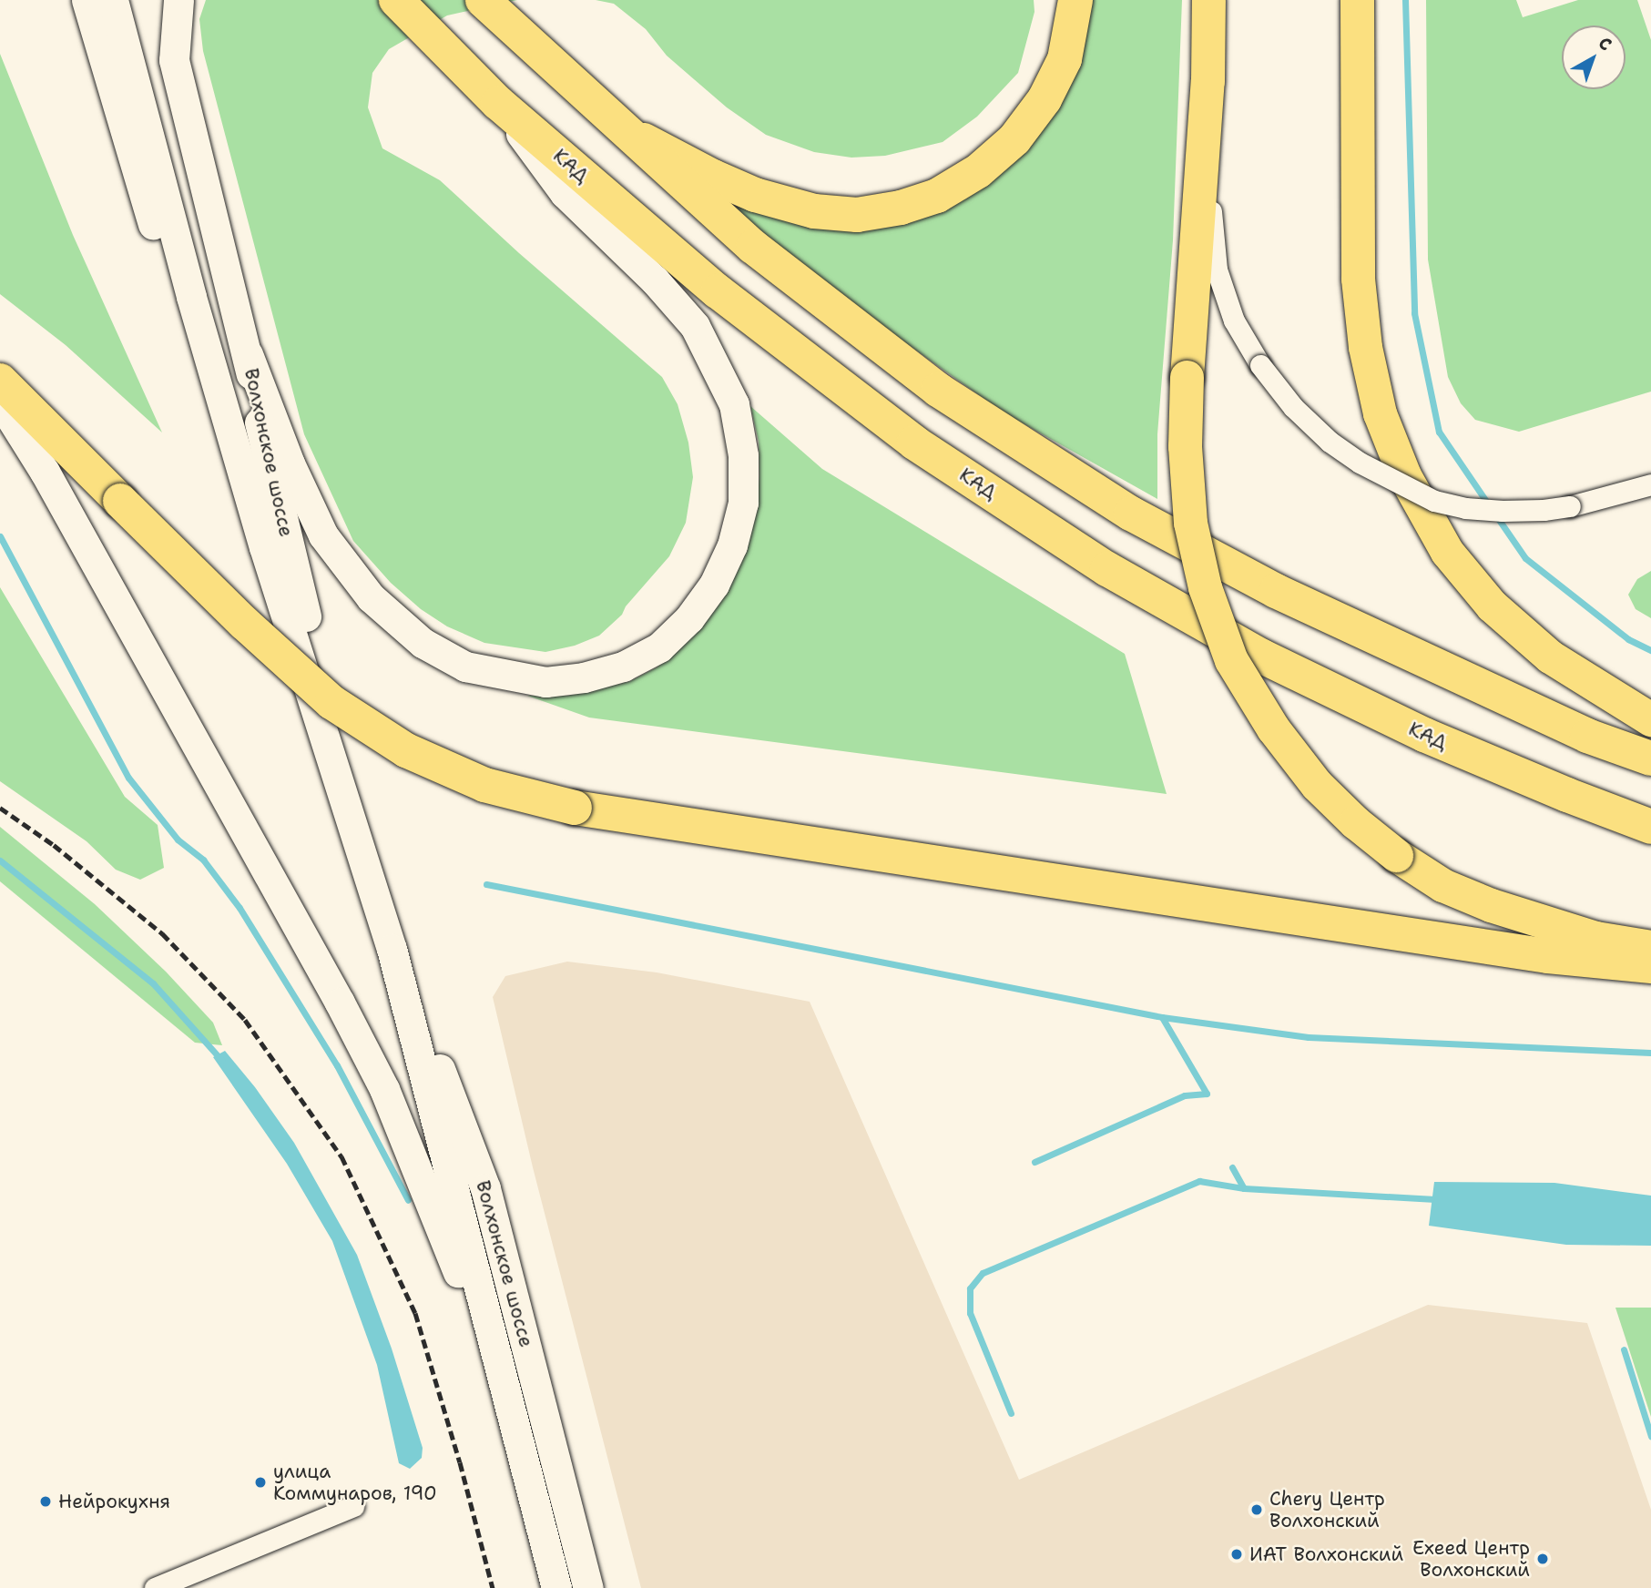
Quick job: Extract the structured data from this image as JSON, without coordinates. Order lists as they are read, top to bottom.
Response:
{
  "streets": {
    "highway": ["КАД"],
    "main road": ["Волхонское шоссе"]
  },
  "places": [
    "улица Коммунаров, 190",
    "Нейрокухня",
    "Chery Центр Волхонский",
    "ИАТ Волхонский",
    "Exeed Центр Волхонский"
  ],
  "north": "top right"
}
